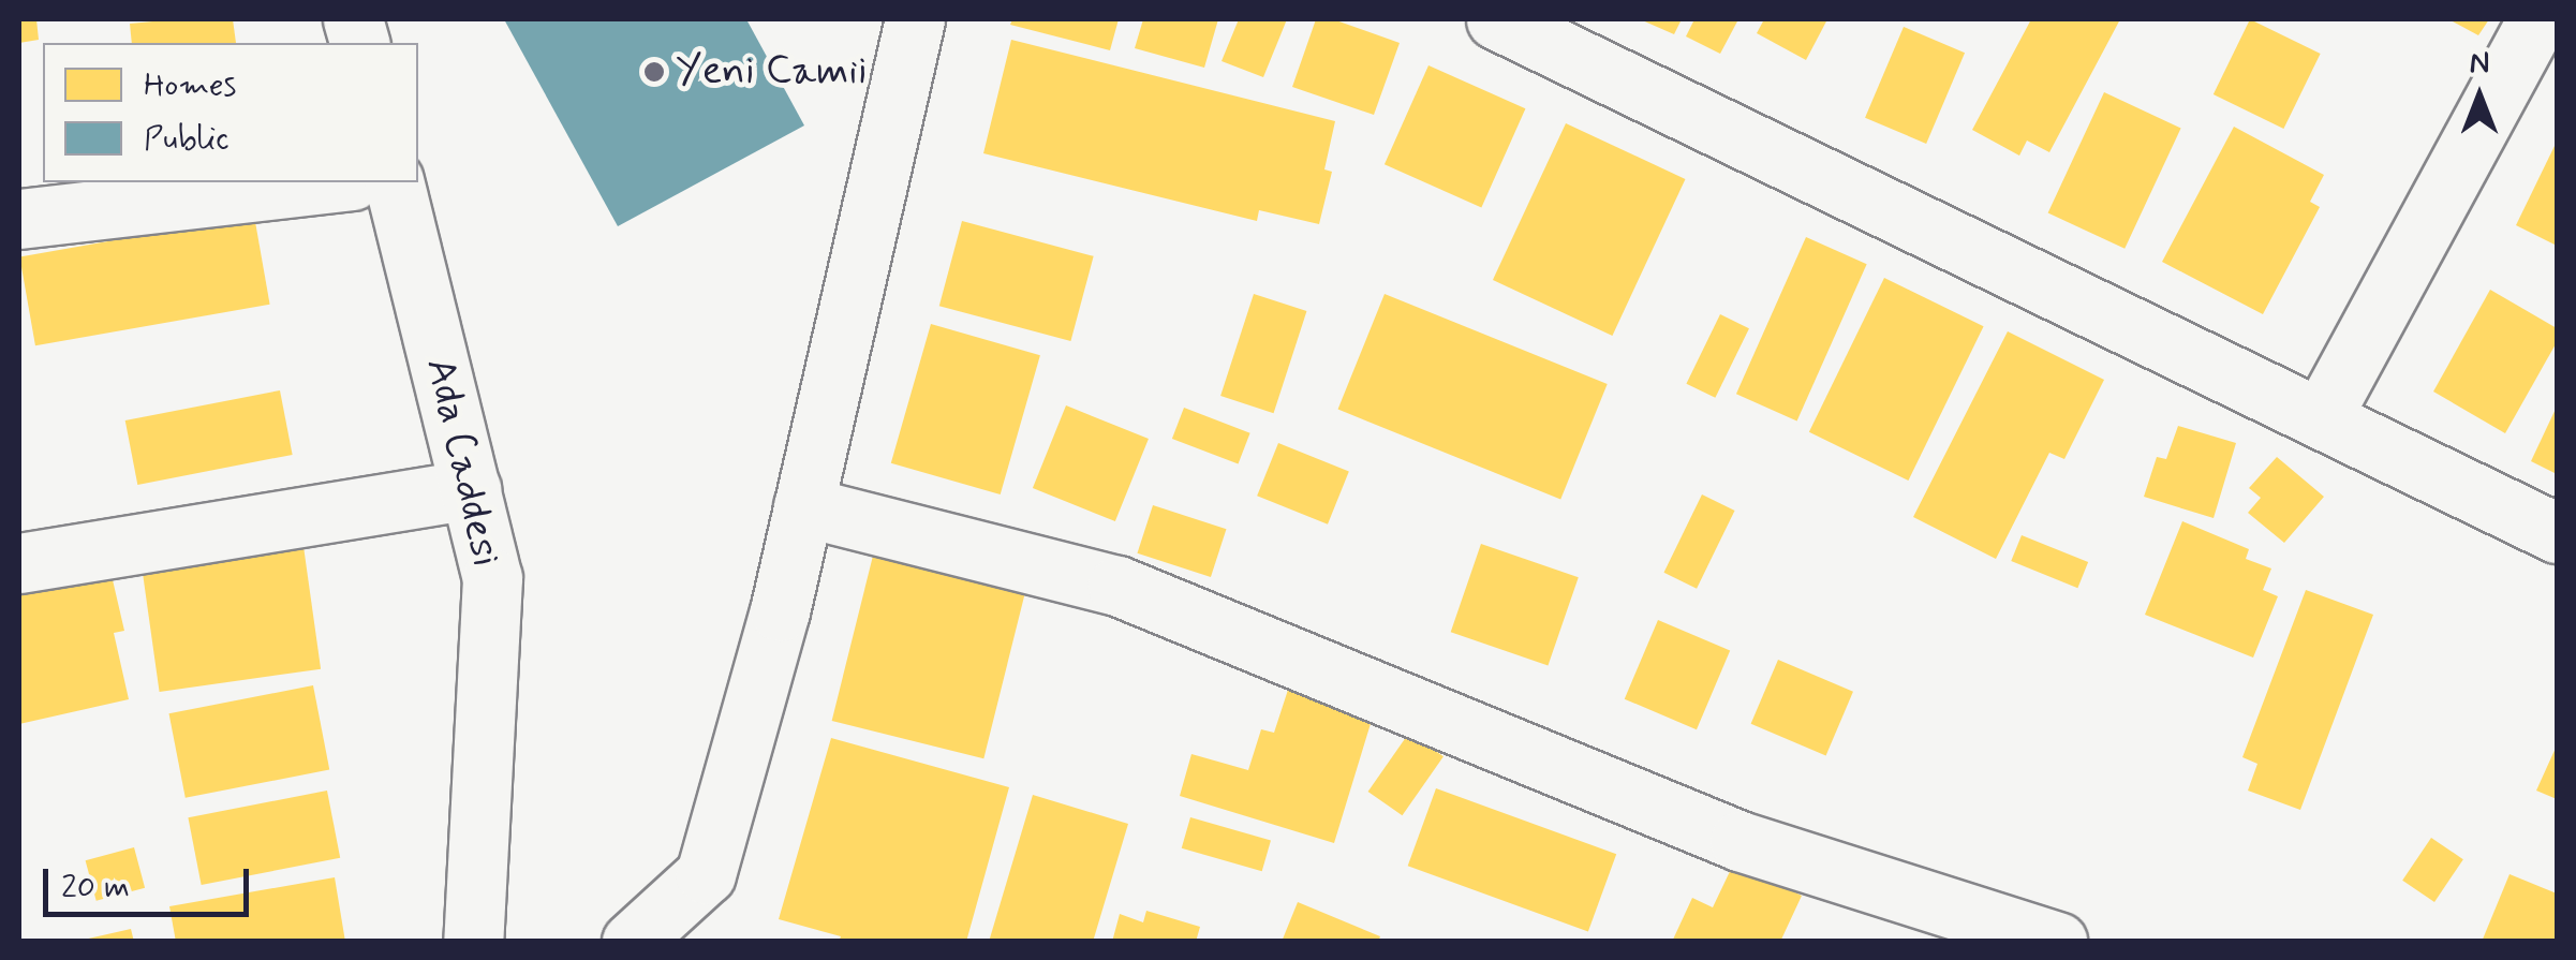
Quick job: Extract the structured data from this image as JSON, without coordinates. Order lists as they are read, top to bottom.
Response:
{
  "streets": {
    "main road": ["Ada Caddesi"]
  },
  "places": ["Yeni Camii"],
  "legend": ["Homes", "Public"],
  "scale_bar": "20 m",
  "north": "top"
}
